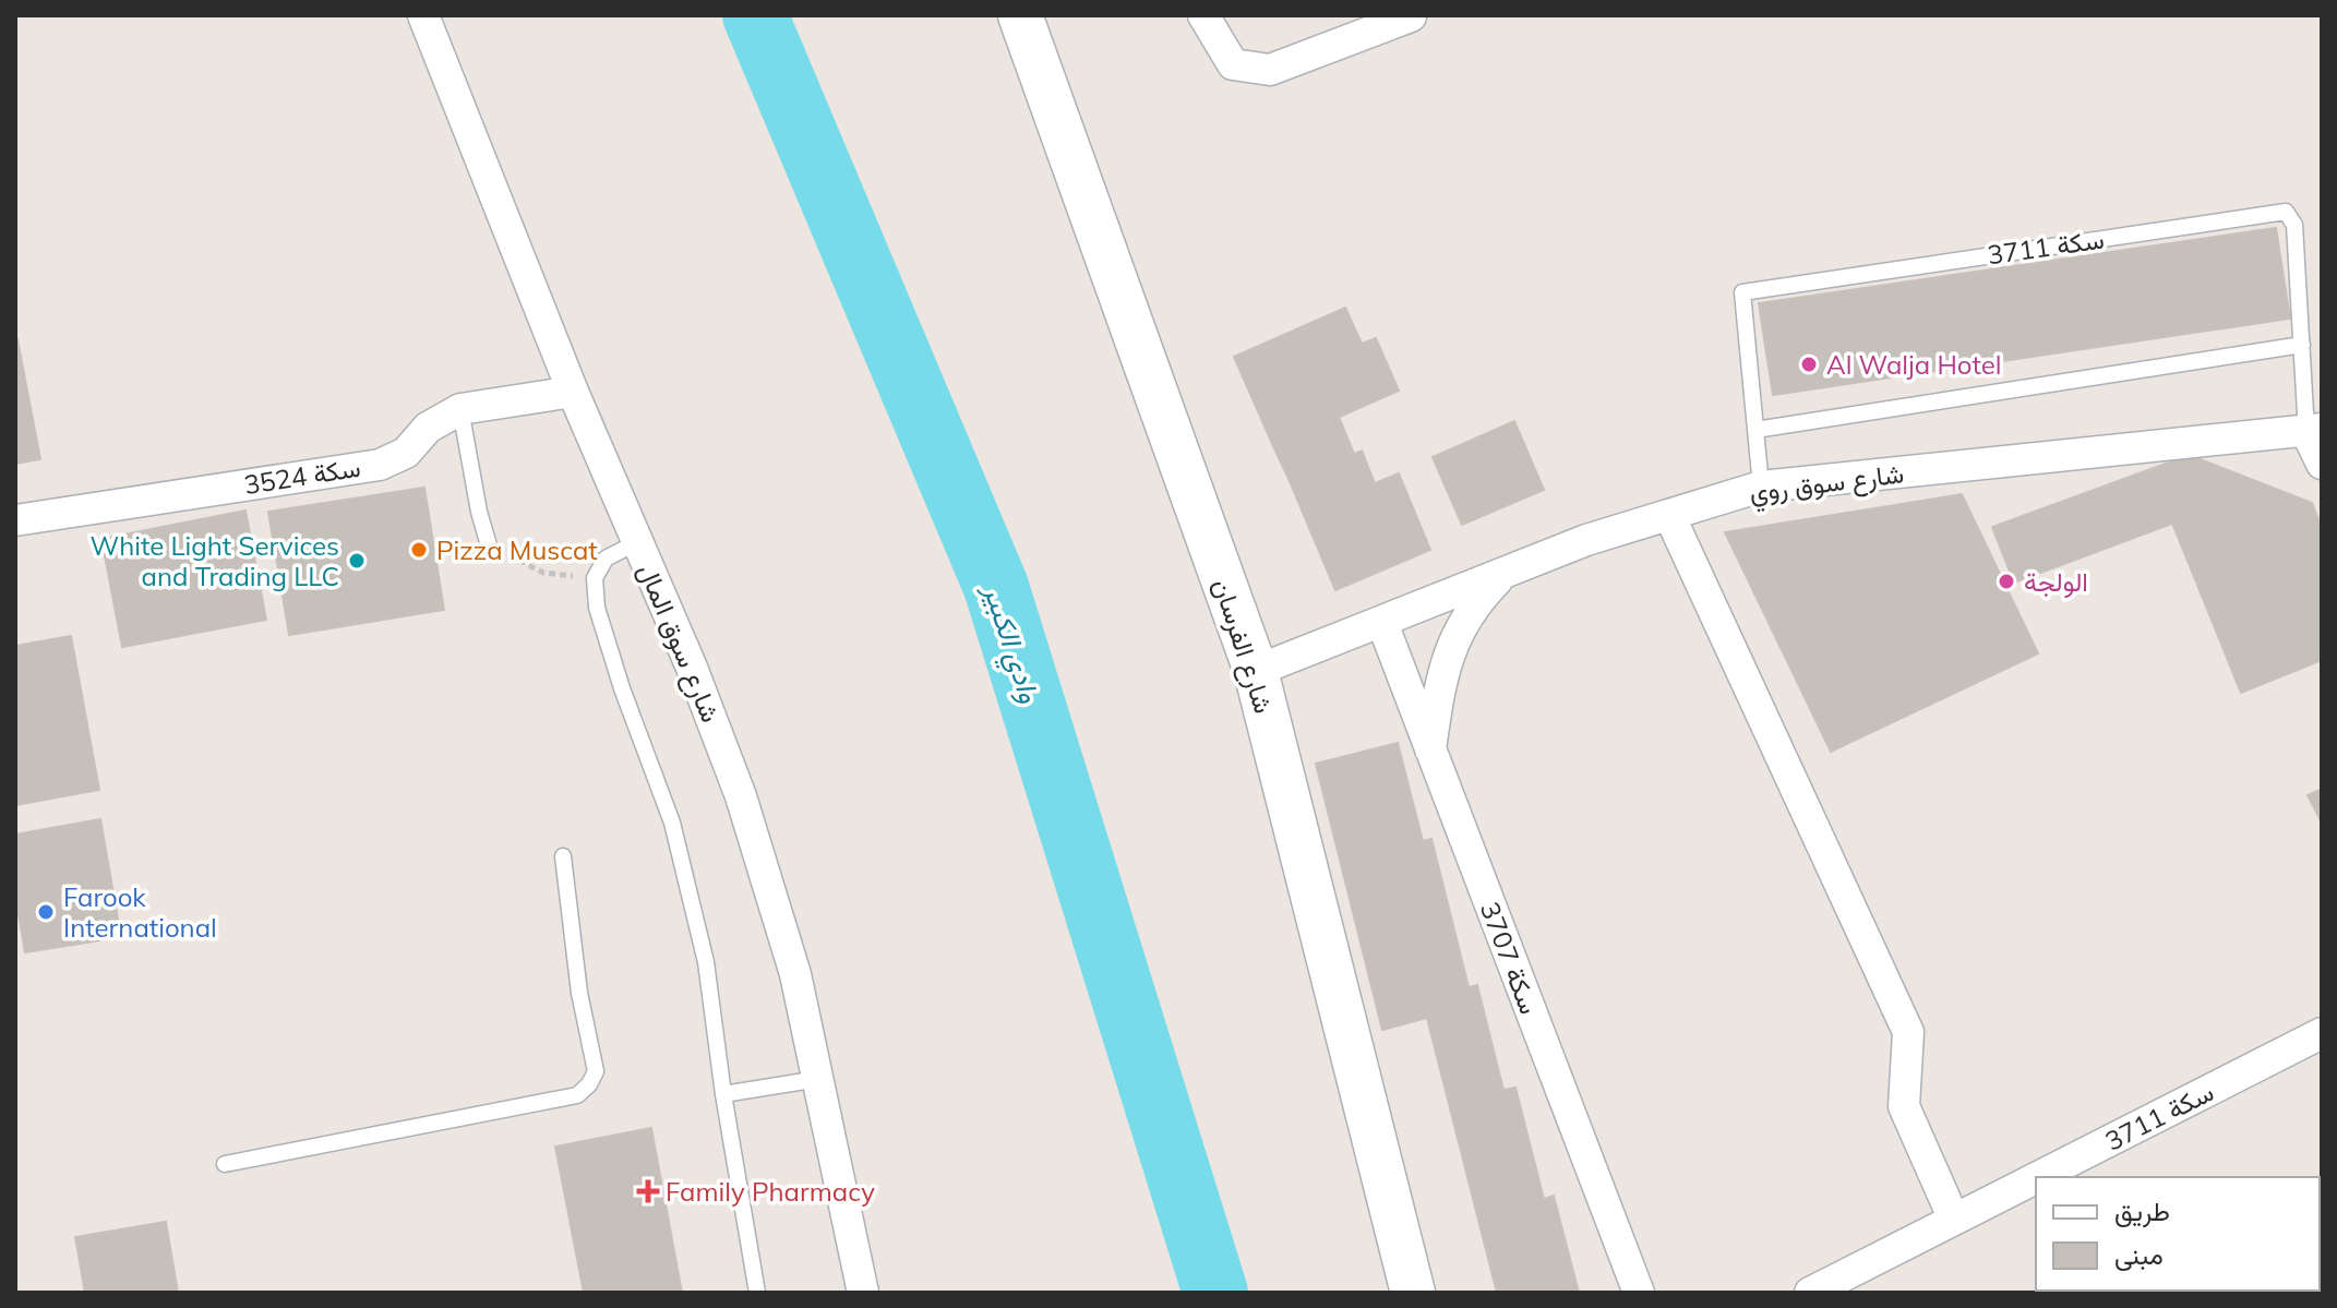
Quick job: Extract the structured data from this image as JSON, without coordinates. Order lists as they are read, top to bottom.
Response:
{
  "streets": {
    "street": [
      "سكة 3711",
      "سكة 3524",
      "شارع سوق روي",
      "شارع سوق المال",
      "شارع الفرسان",
      "سكة 3707"
    ]
  },
  "crossings": [
    ["سكة 3711", "شارع سوق روي"],
    ["سكة 3524", "شارع سوق المال"],
    ["شارع سوق روي", "شارع الفرسان"],
    ["شارع سوق روي", "سكة 3707"]
  ],
  "water": ["وادي الكبير"],
  "places": {
    "other": [
      "Al Walja Hotel",
      "Pizza Muscat",
      "White Light Services and Trading LLC",
      "الولجة",
      "Farook International"
    ],
    "health": ["Family Pharmacy"]
  },
  "legend": ["طريق", "مبنى"]
}
